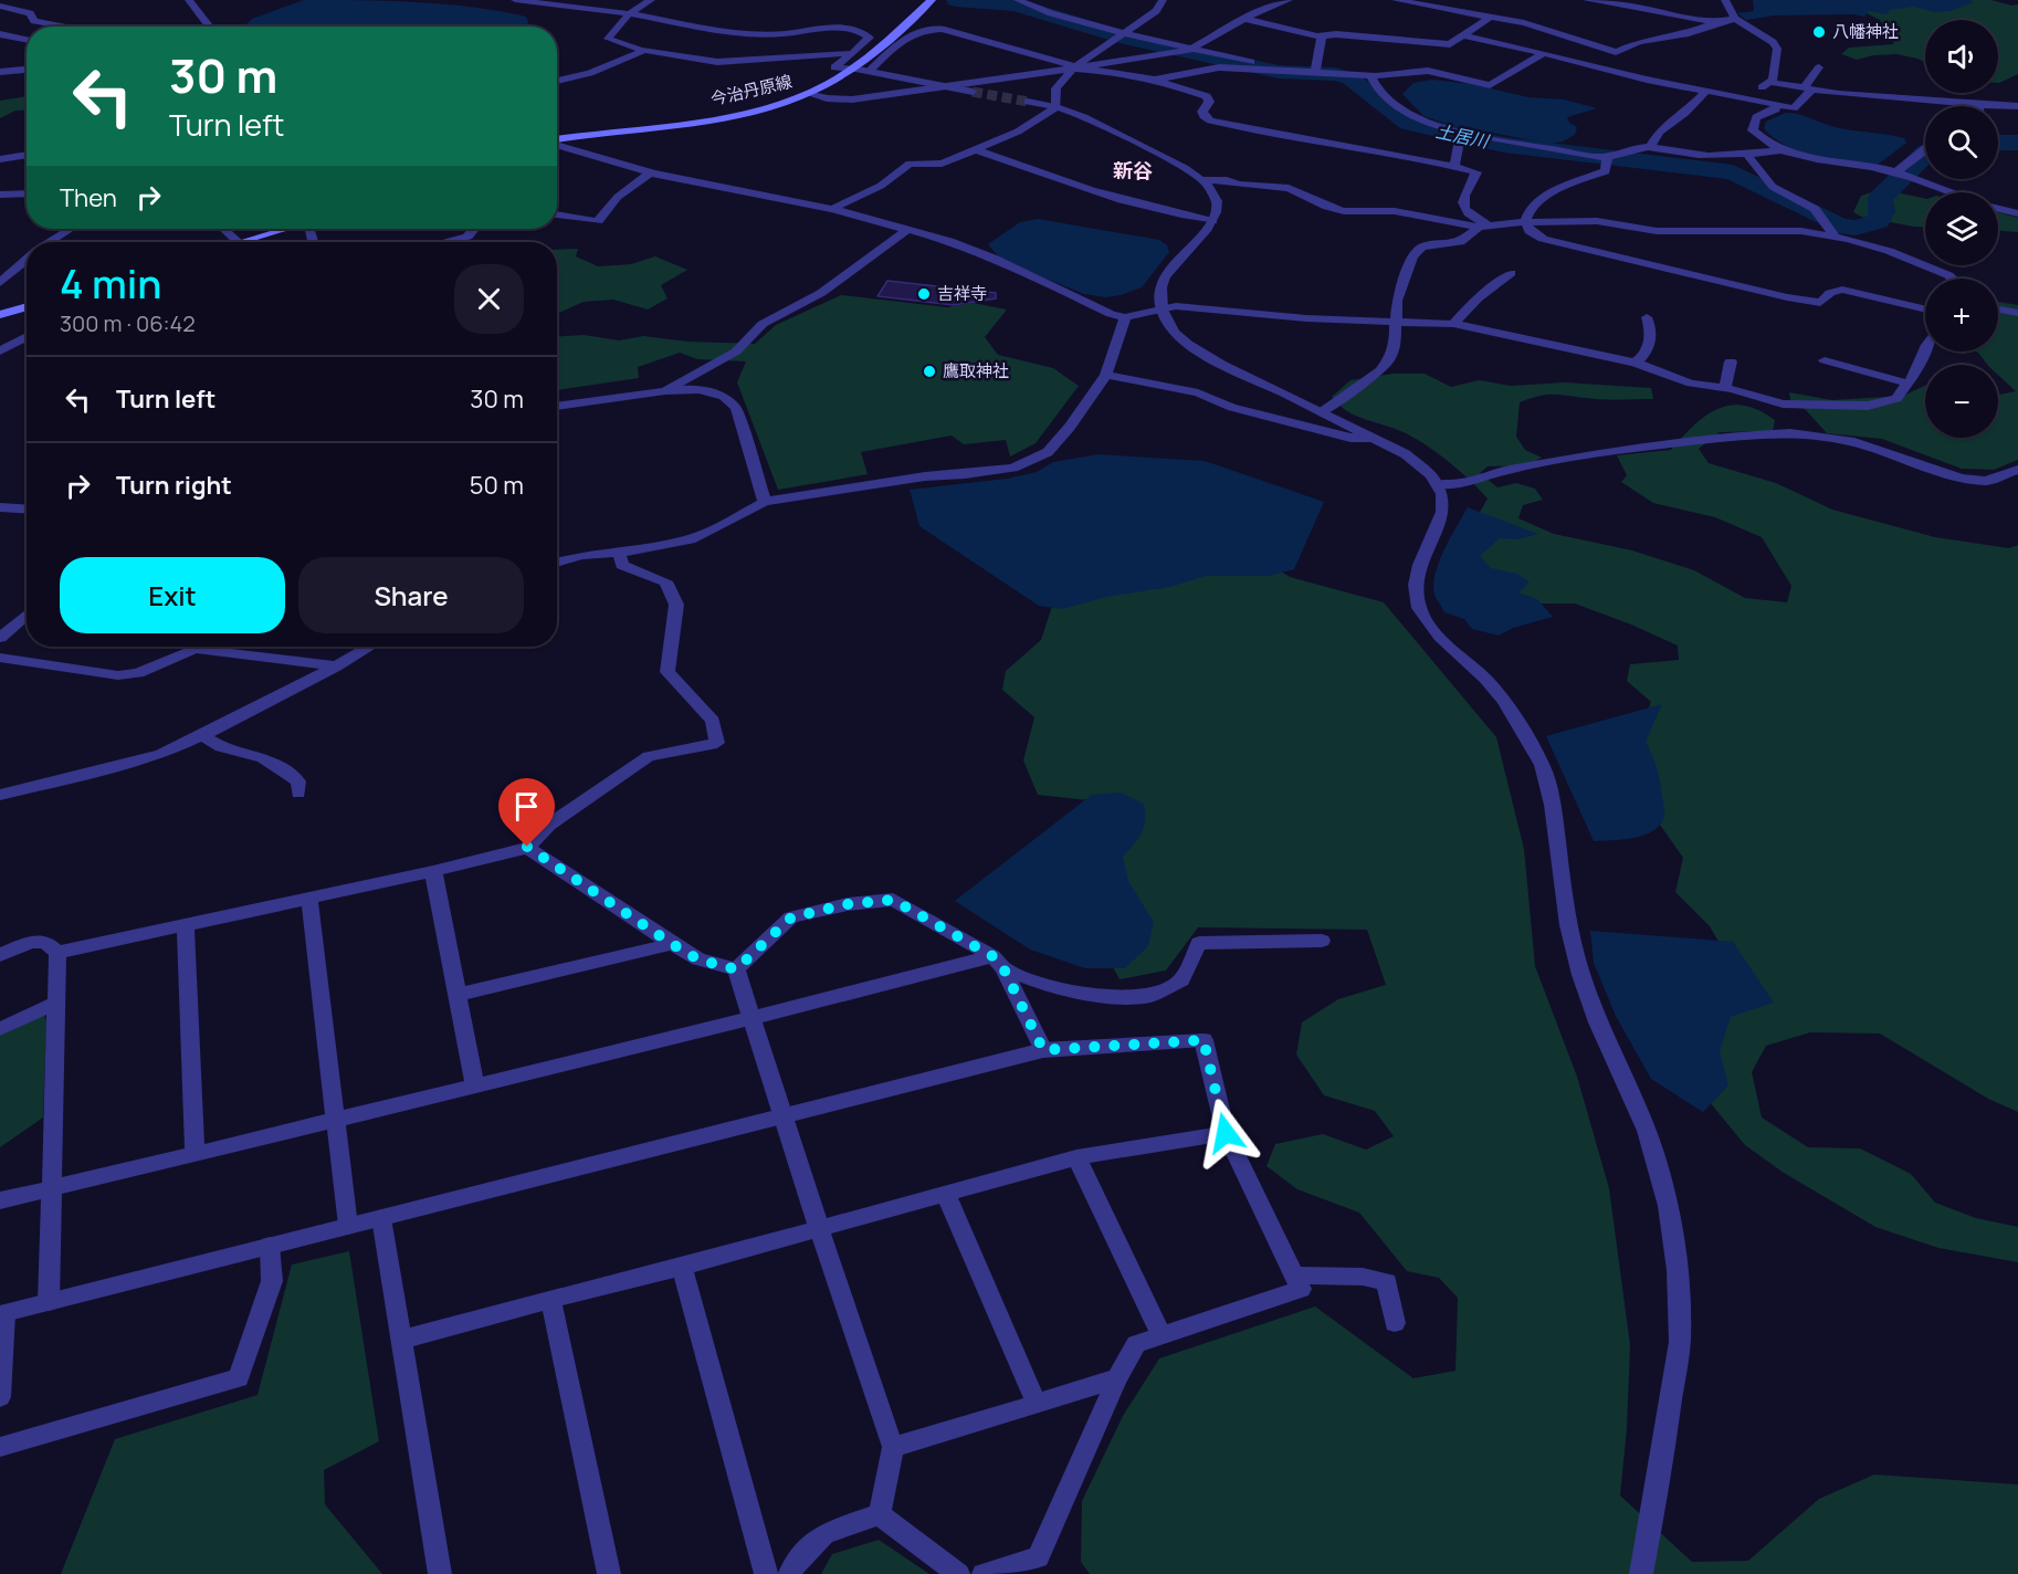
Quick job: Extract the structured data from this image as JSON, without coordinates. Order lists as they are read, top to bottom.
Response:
{
  "streets": {
    "main road": ["今治丹原線"]
  },
  "districts": ["新谷"],
  "water": ["土居川"],
  "places": ["八幡神社", "吉祥寺", "鷹取神社"],
  "page": {
    "map_buttons": ["+", "−"],
    "turn": ["30 m", "Turn left"],
    "then": "Then",
    "heading": ["4 min", "300 m · 06:42"],
    "list": [
      {
        "name": "Turn left",
        "value": "30 m"
      },
      {
        "name": "Turn right",
        "value": "50 m"
      }
    ],
    "buttons": ["Exit", "Share"]
  }
}
